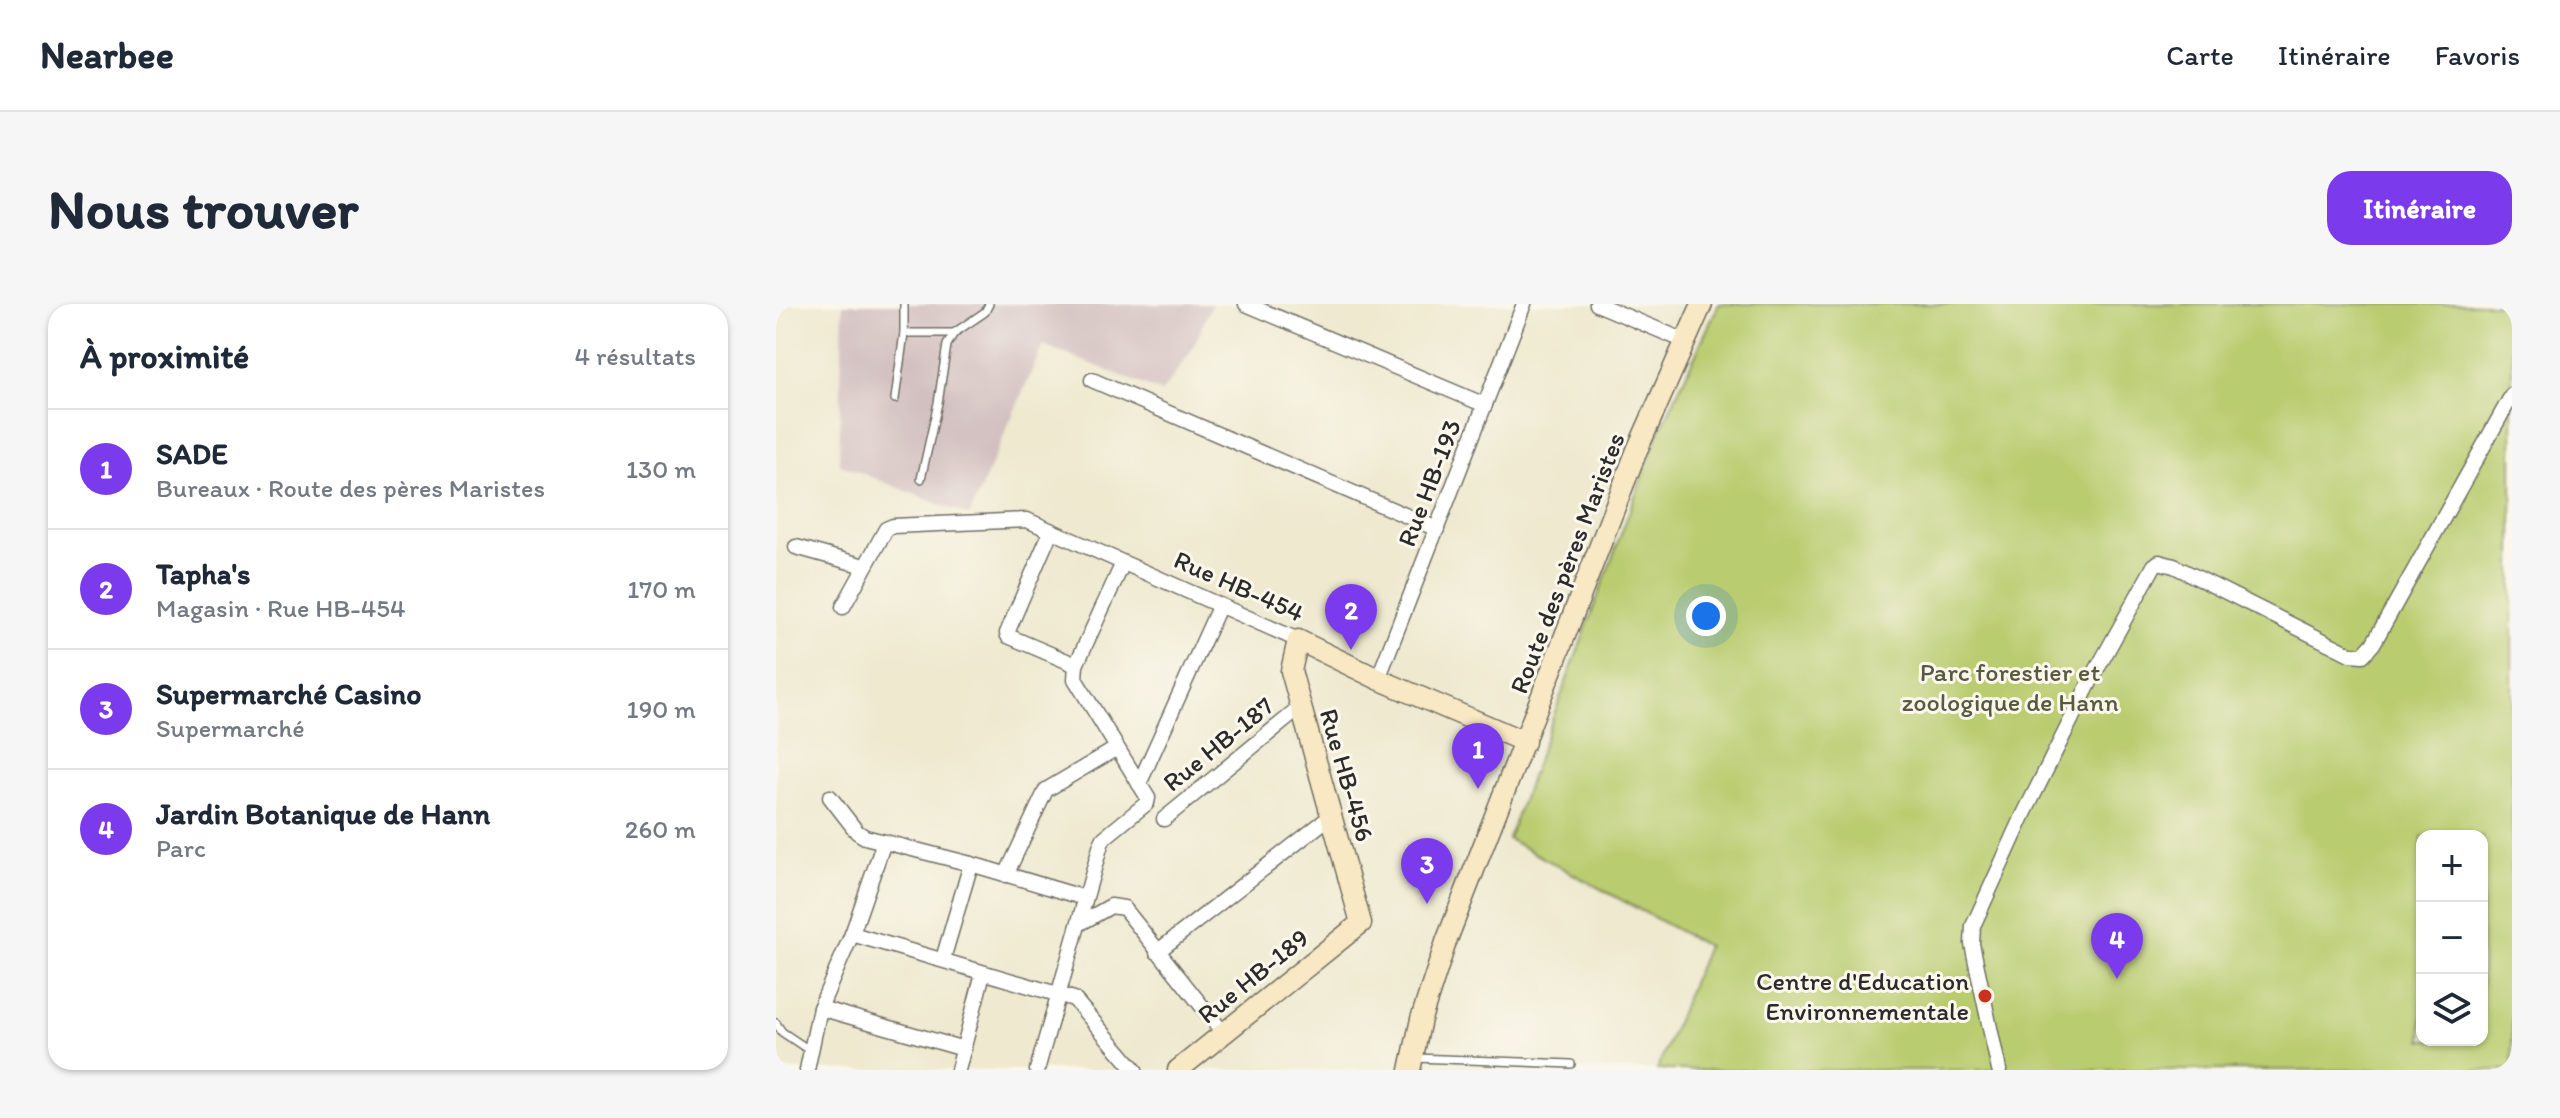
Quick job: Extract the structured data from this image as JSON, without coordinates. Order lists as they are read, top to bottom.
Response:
{
  "streets": {
    "street": [
      "Rue HB-193",
      "Route des pères Maristes",
      "Rue HB-454",
      "Rue HB-187",
      "Rue HB-456",
      "Rue HB-189"
    ]
  },
  "crossings": [
    ["Rue HB-193", "Rue HB-454"],
    ["Route des pères Maristes", "Rue HB-454"],
    ["Rue HB-454", "Rue HB-456"],
    ["Rue HB-187", "Rue HB-456"],
    ["Rue HB-456", "Rue HB-189"]
  ],
  "parks": ["Parc forestier et zoologique de Hann"],
  "places": ["Centre d'Education Environnementale"],
  "page": {
    "header": "Nearbee",
    "nav": ["Carte", "Itinéraire", "Favoris"],
    "buttons": "Itinéraire",
    "title": "Nous trouver",
    "heading": ["À proximité", "4 résultats"],
    "list": [
      {
        "mark": "1",
        "name": "SADE",
        "note": "Bureaux · Route des pères Maristes",
        "value": "130 m"
      },
      {
        "mark": "2",
        "name": "Tapha's",
        "note": "Magasin · Rue HB-454",
        "value": "170 m"
      },
      {
        "mark": "3",
        "name": "Supermarché Casino",
        "note": "Supermarché",
        "value": "190 m"
      },
      {
        "mark": "4",
        "name": "Jardin Botanique de Hann",
        "note": "Parc",
        "value": "260 m"
      }
    ],
    "pins": [
      "2",
      "1",
      "3",
      "4"
    ],
    "map_buttons": ["+", "−"]
  }
}
